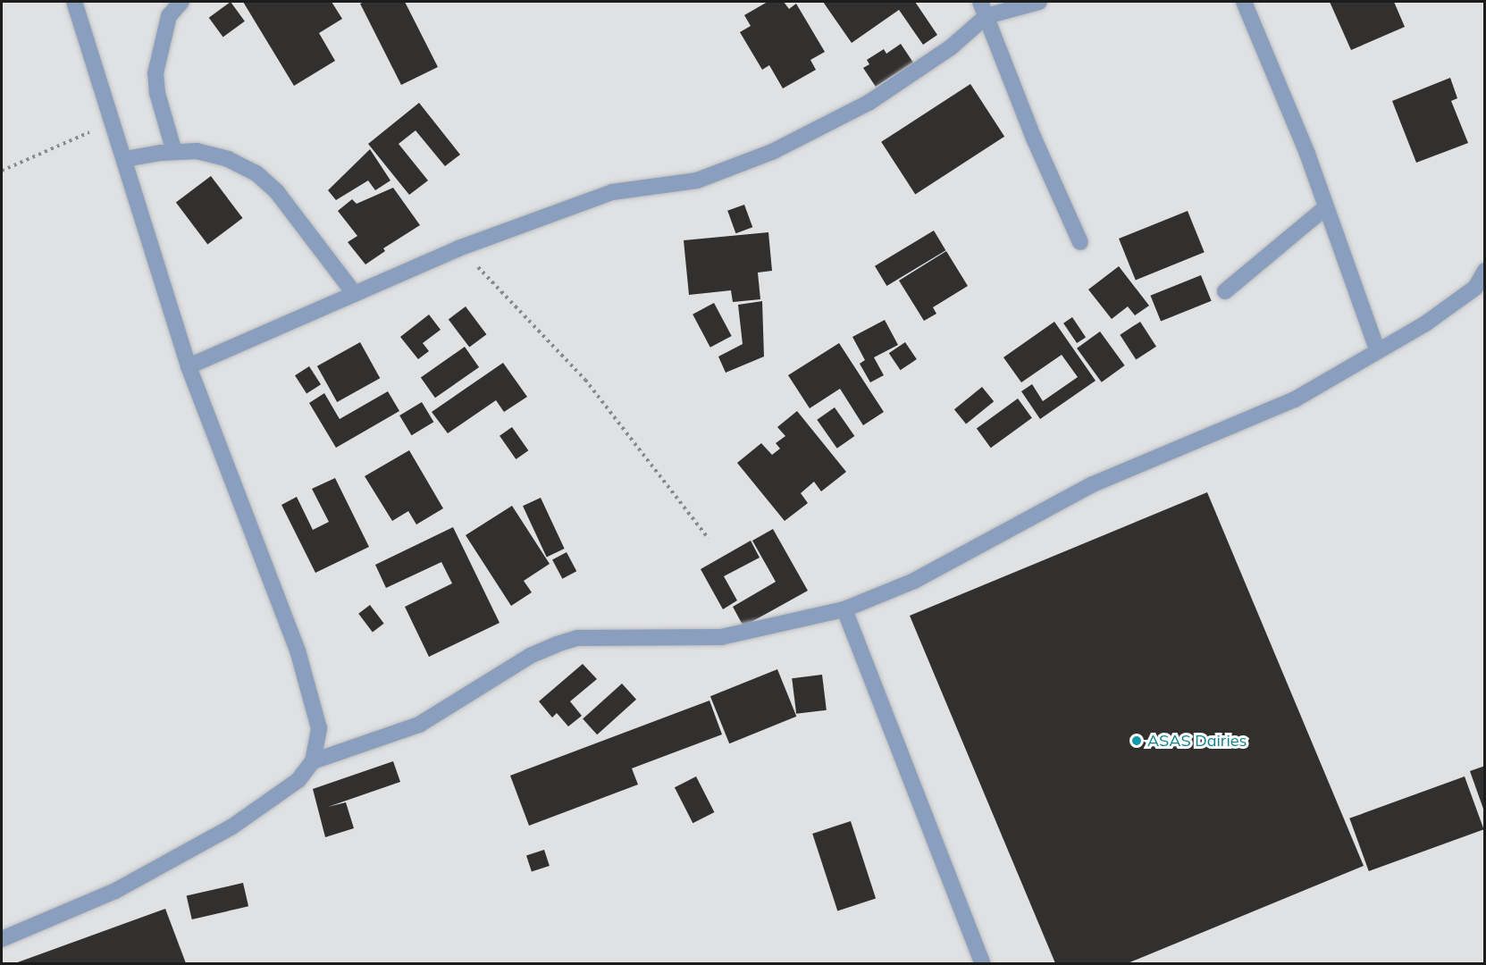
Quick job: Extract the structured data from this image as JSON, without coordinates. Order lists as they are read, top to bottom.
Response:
{
  "places": ["ASAS Dairies"]
}
